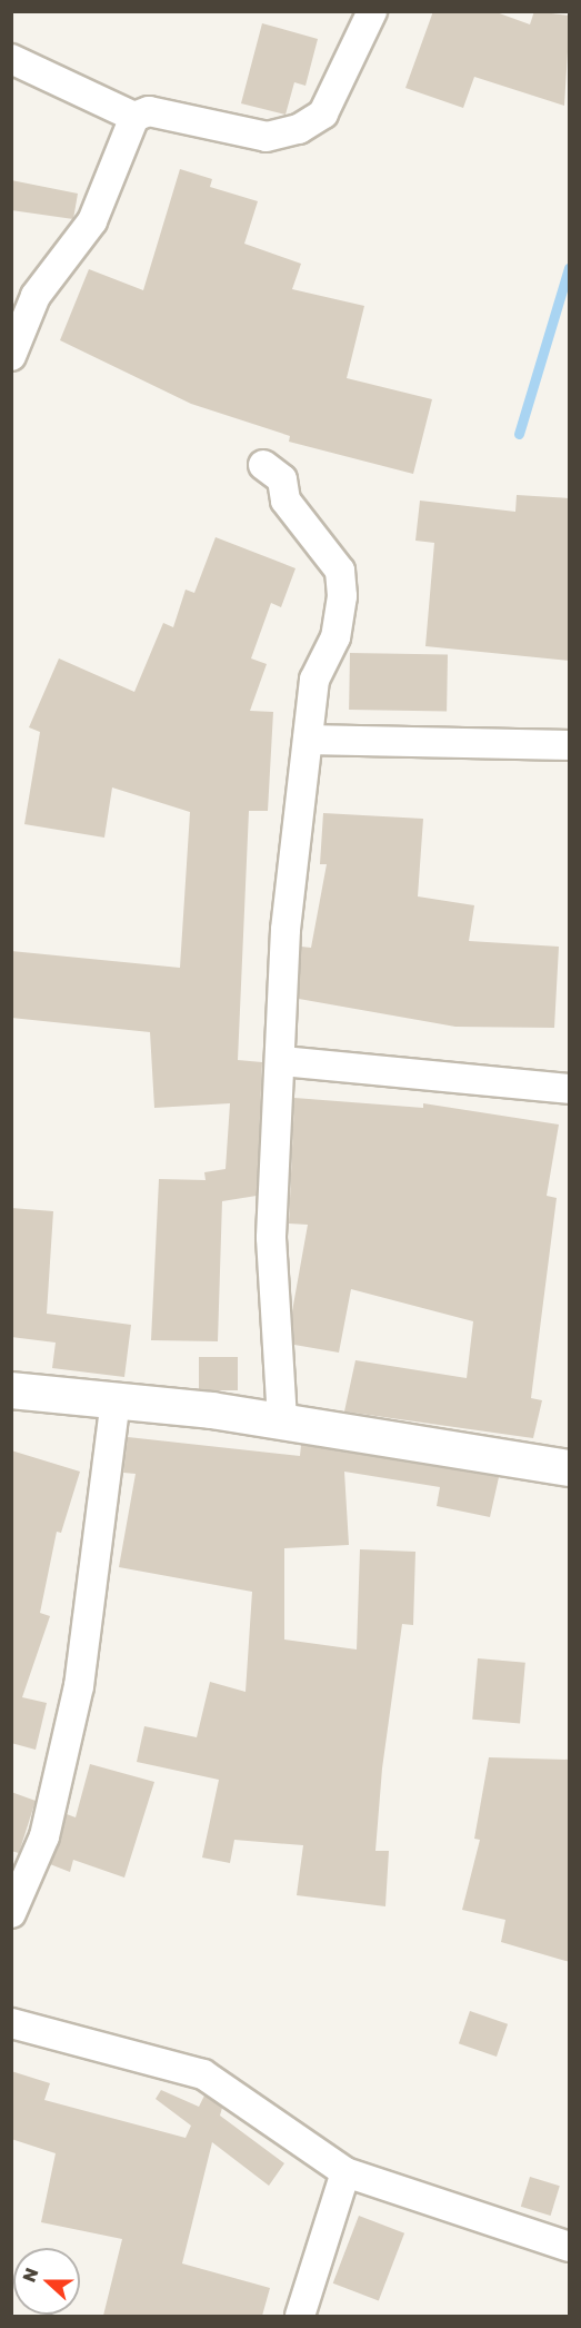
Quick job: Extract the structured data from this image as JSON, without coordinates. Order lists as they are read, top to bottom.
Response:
{
  "north": "left"
}
